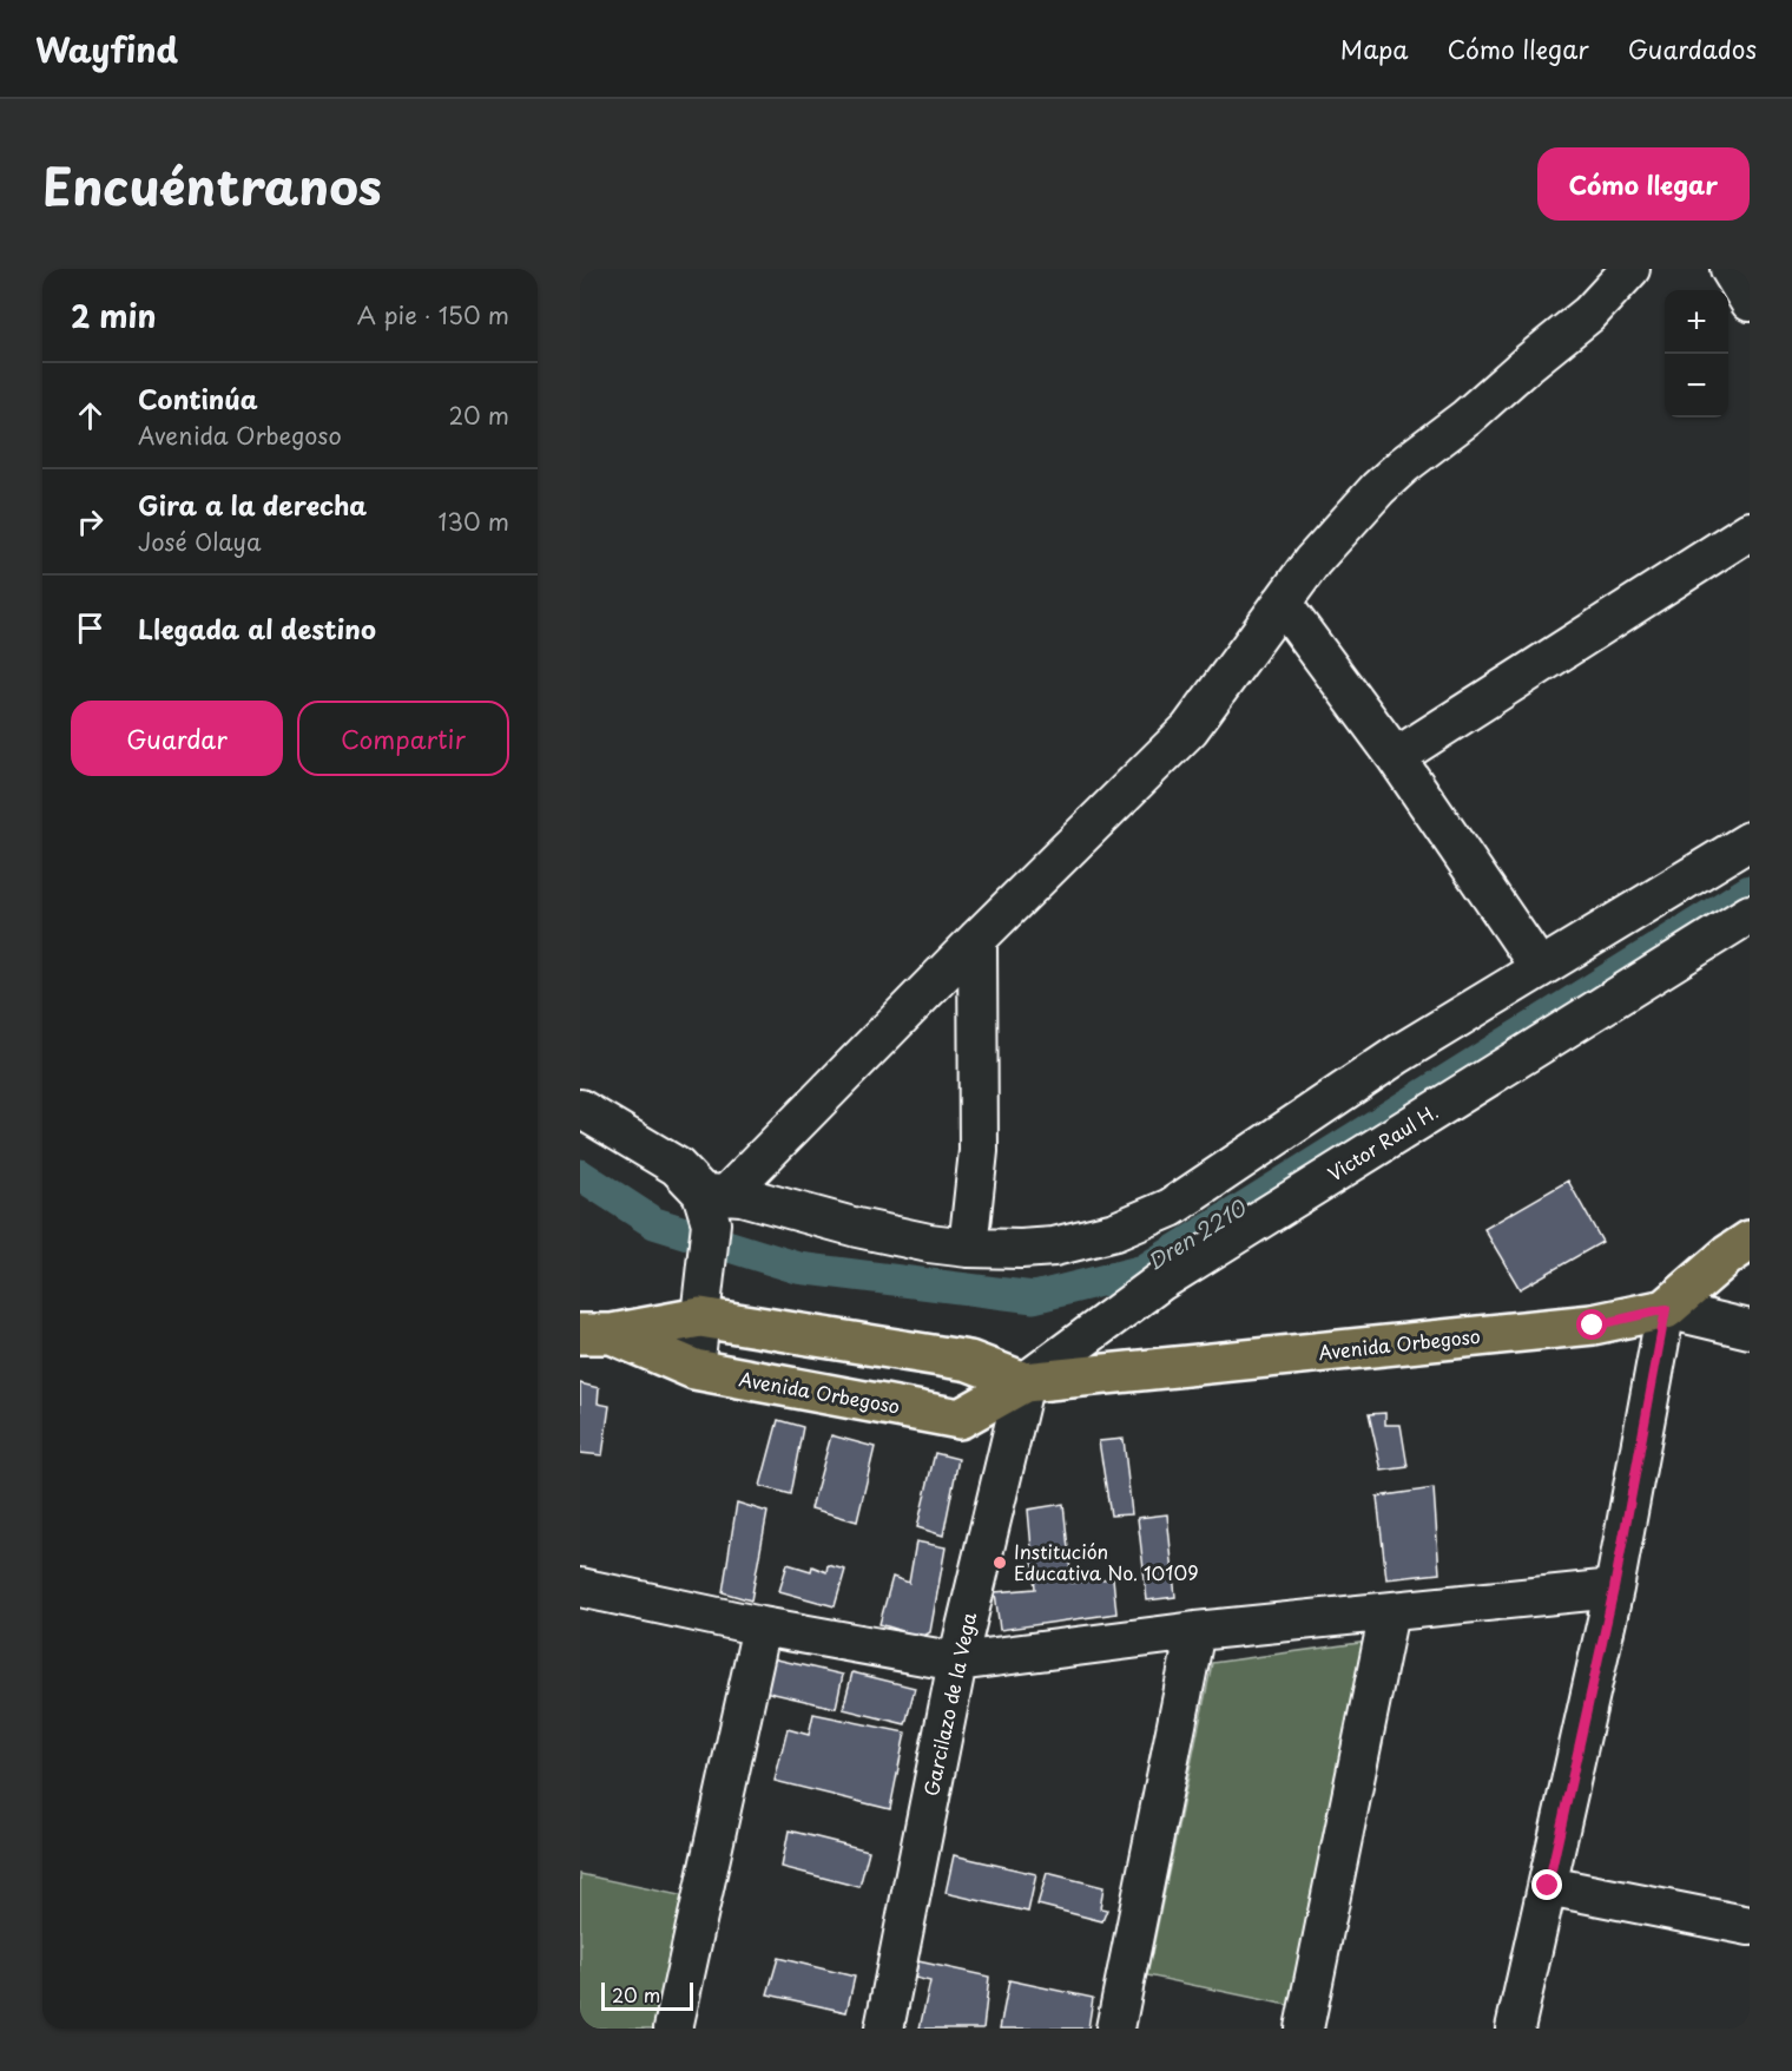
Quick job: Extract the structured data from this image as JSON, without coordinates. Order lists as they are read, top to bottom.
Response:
{
  "streets": {
    "main road": ["Avenida Orbegoso"],
    "street": ["Victor Raul H.", "Garcilazo de la Vega"]
  },
  "crossings": [
    ["Victor Raul H.", "Avenida Orbegoso"],
    ["Victor Raul H.", "Garcilazo de la Vega"],
    ["Avenida Orbegoso", "Garcilazo de la Vega"]
  ],
  "water": ["Dren 2210"],
  "places": ["Institución Educativa No. 10109"],
  "scale_bar": "20 m",
  "page": {
    "header": "Wayfind",
    "nav": ["Mapa", "Cómo llegar", "Guardados"],
    "title": "Encuéntranos",
    "buttons": [
      "Cómo llegar",
      ["Guardar", "Compartir"]
    ],
    "heading": ["2 min", "A pie · 150 m"],
    "map_buttons": ["+", "−"],
    "list": [
      ["Continúa", "Avenida Orbegoso", "20 m"],
      ["Gira a la derecha", "José Olaya", "130 m"],
      "Llegada al destino"
    ],
    "scale": "20 m"
  }
}
